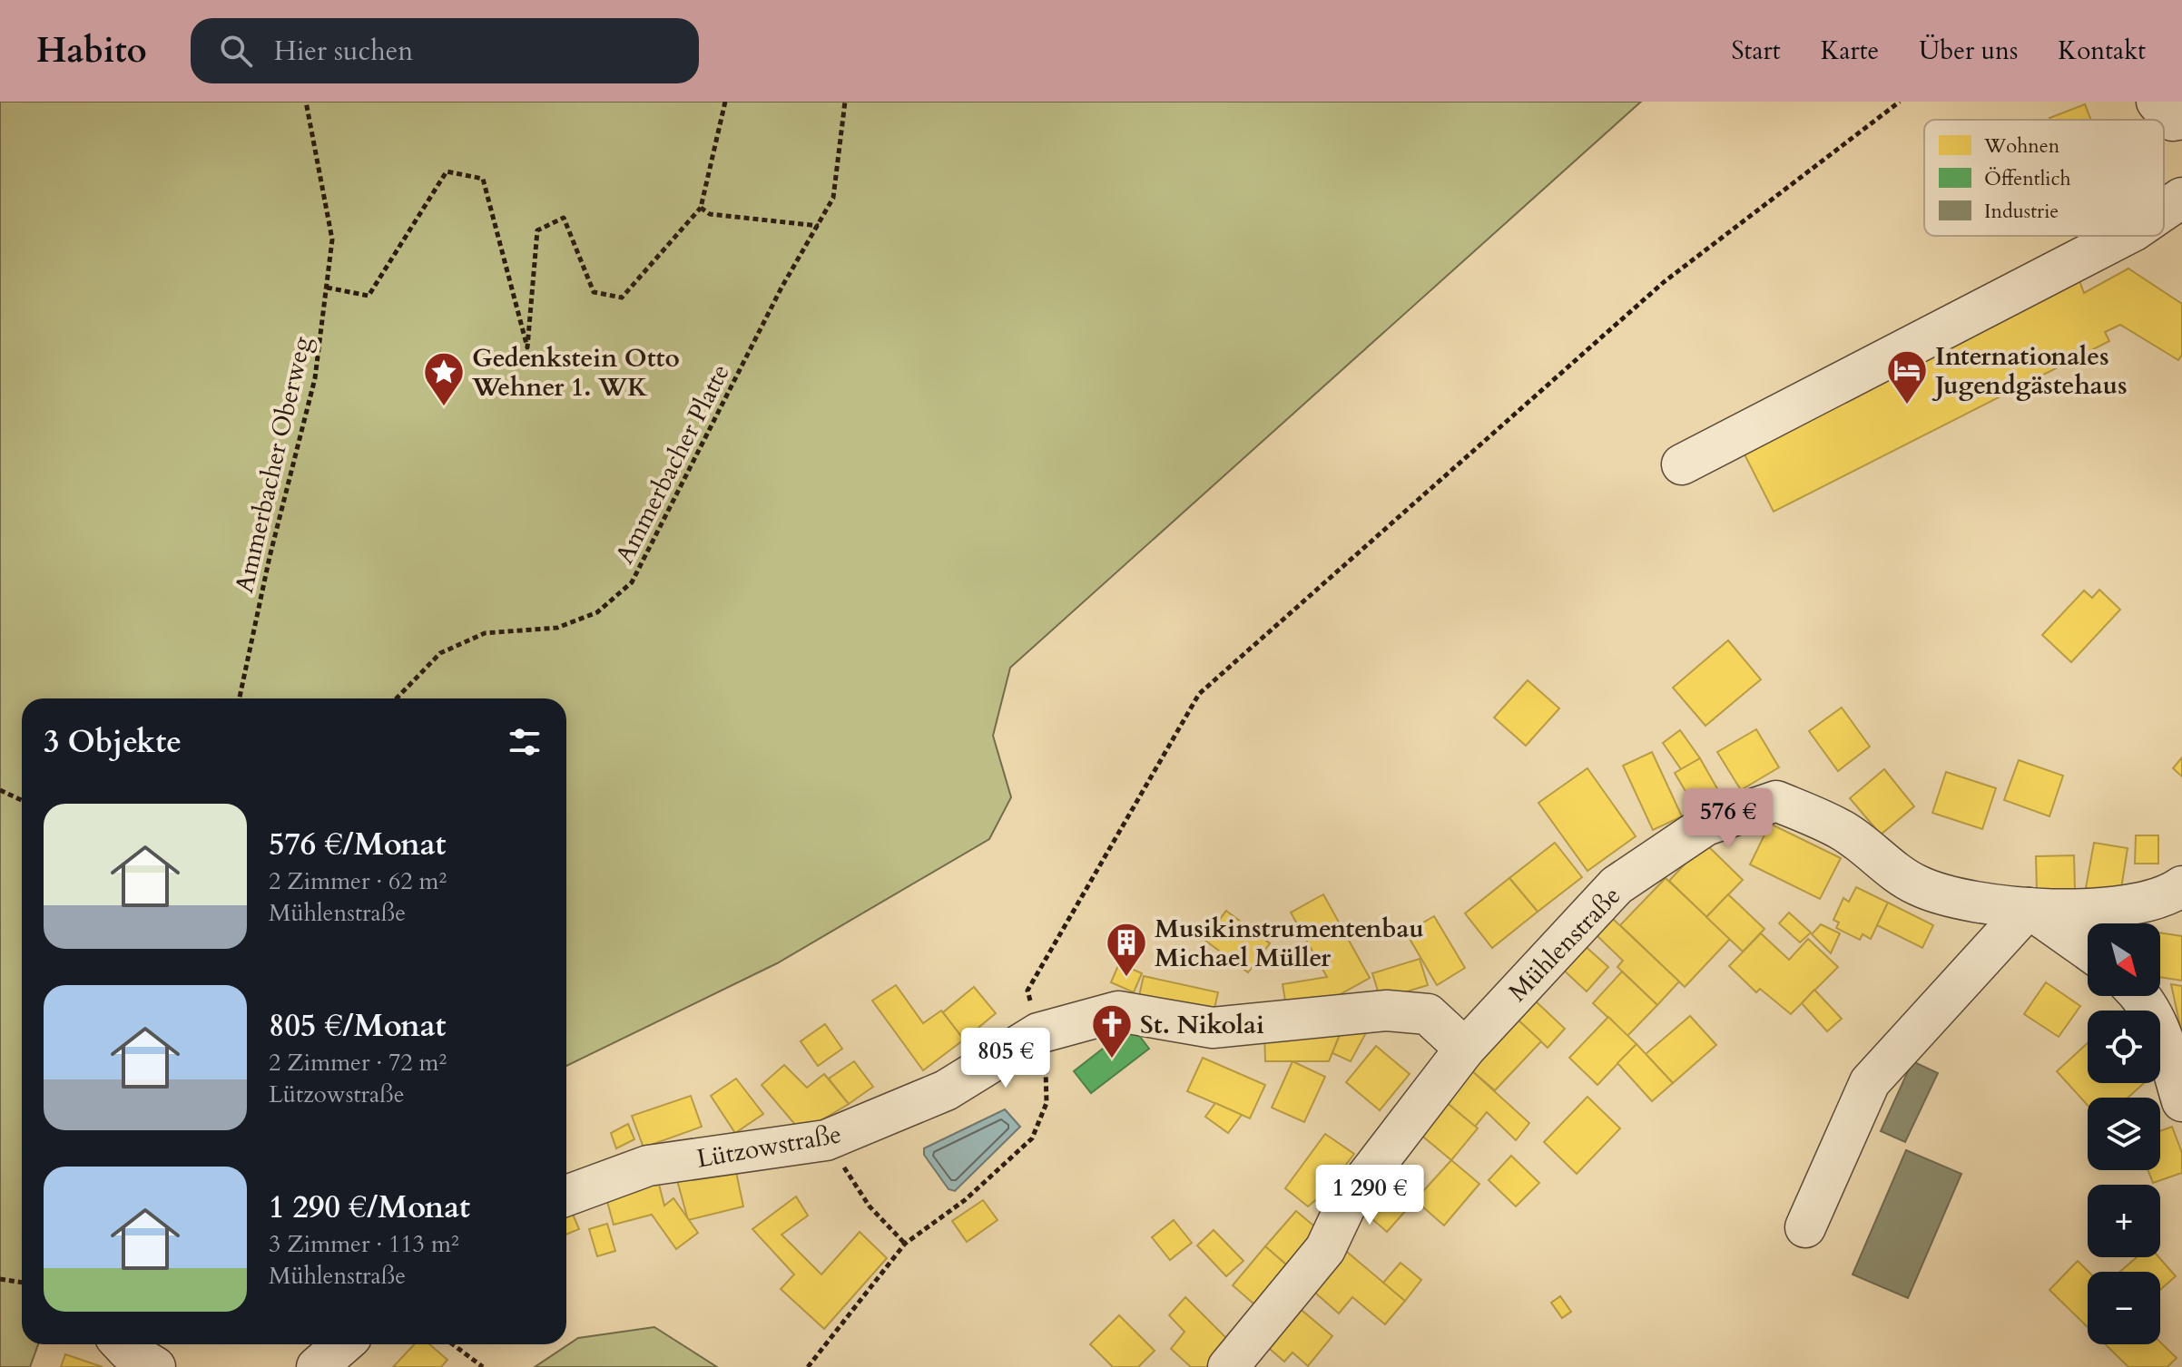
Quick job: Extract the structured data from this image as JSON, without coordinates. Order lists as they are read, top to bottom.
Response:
{
  "streets": {
    "street": ["Mühlenstraße", "Lützowstraße"],
    "path": ["Ammerbacher Platte", "Ammerbacher Oberweg"]
  },
  "crossings": [
    ["Mühlenstraße", "Lützowstraße"]
  ],
  "places": {
    "hotel": ["Internationales Jugendgästehaus"],
    "place": ["Gedenkstein Otto Wehner 1. WK"],
    "building": ["Musikinstrumentenbau Michael Müller"],
    "church": ["St. Nikolai"]
  },
  "legend": ["Wohnen", "Öffentlich", "Industrie"],
  "north": "bottom right",
  "page": {
    "header": "Habito",
    "search": "Hier suchen",
    "nav": [
      "Start",
      "Karte",
      "Über uns",
      "Kontakt"
    ],
    "heading": "3 Objekte",
    "list": [
      {
        "name": "576 €/Monat",
        "note": "2 Zimmer · 62 m² · Mühlenstraße"
      },
      {
        "name": "805 €/Monat",
        "note": "2 Zimmer · 72 m² · Lützowstraße"
      },
      {
        "name": "1 290 €/Monat",
        "note": "3 Zimmer · 113 m² · Mühlenstraße"
      }
    ],
    "price": ["576 €", "805 €", "1 290 €"],
    "map_buttons": ["+", "−"]
  }
}
